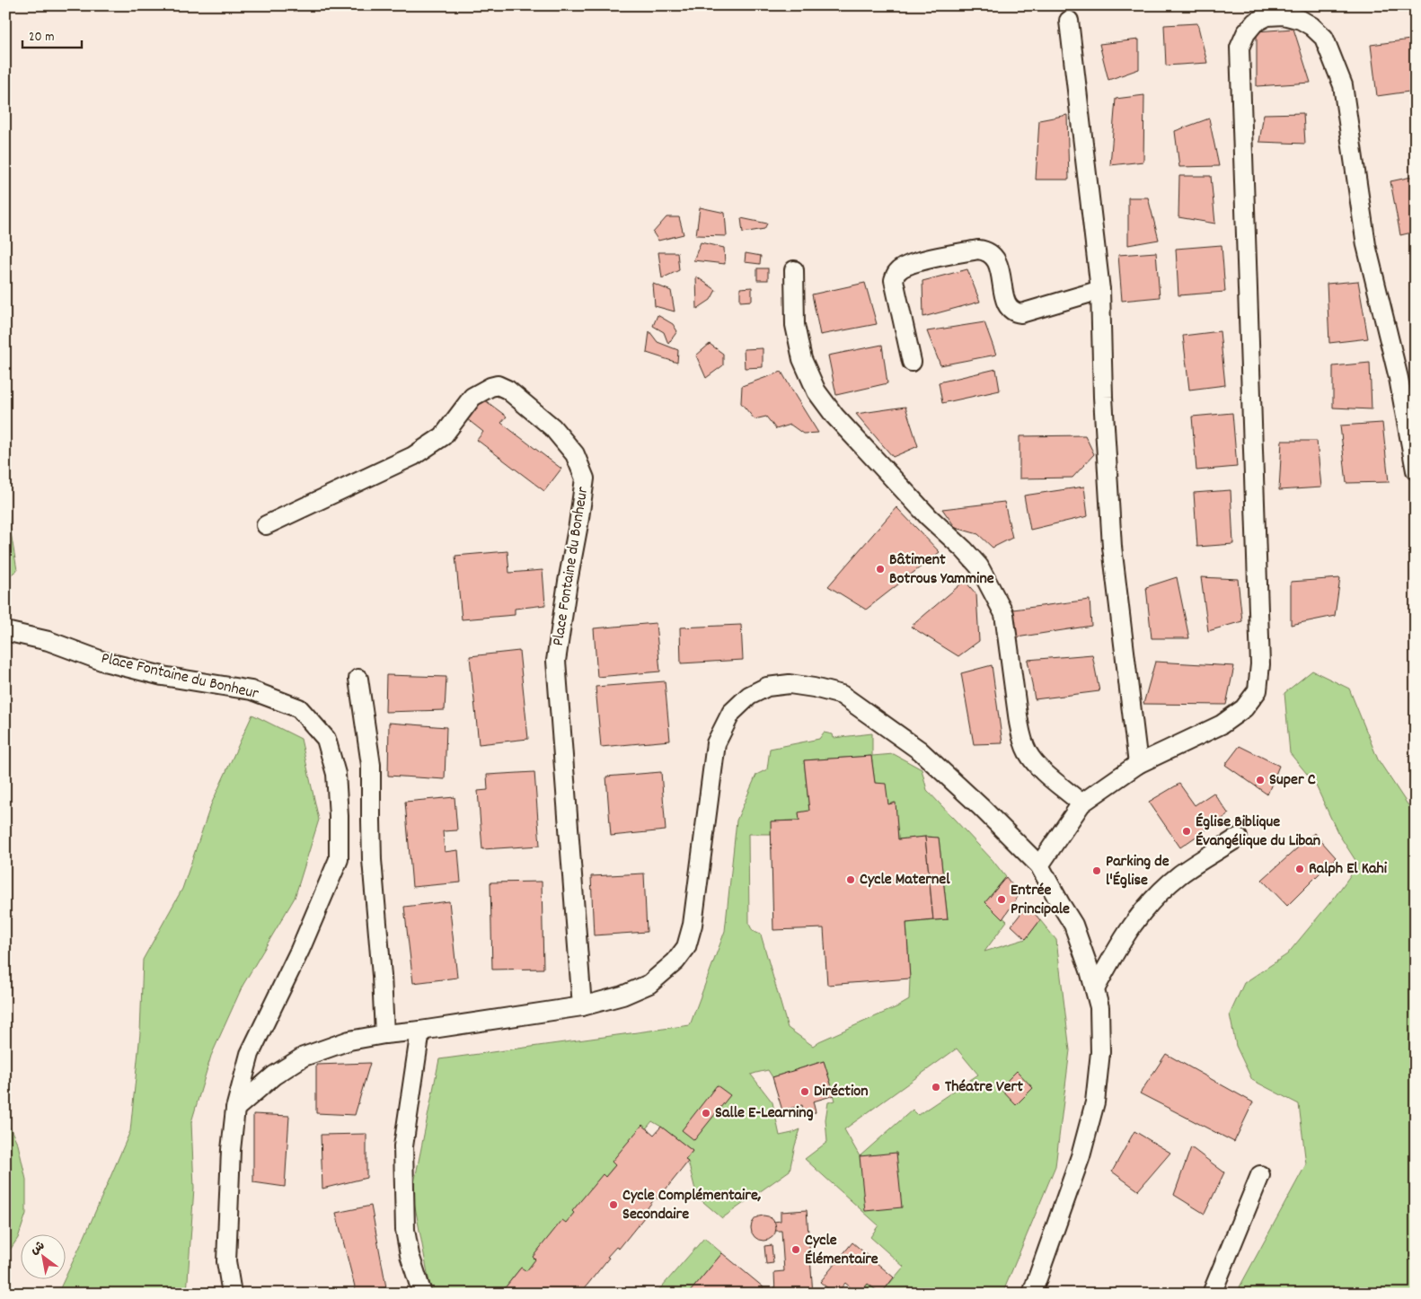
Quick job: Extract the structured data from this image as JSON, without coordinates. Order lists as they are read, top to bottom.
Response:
{
  "streets": {
    "street": ["Place Fontaine du Bonheur"]
  },
  "places": [
    "Bâtiment Botrous Yammine",
    "Super C",
    "Église Biblique Évangélique du Liban",
    "Ralph El Kahi",
    "Parking de l'Église",
    "Cycle Maternel",
    "Entrée Principale",
    "Théatre Vert",
    "Diréction",
    "Salle E-Learning",
    "Cycle Complémentaire, Secondaire",
    "Cycle Élémentaire"
  ],
  "scale_bar": "20 m",
  "north": "top left"
}
